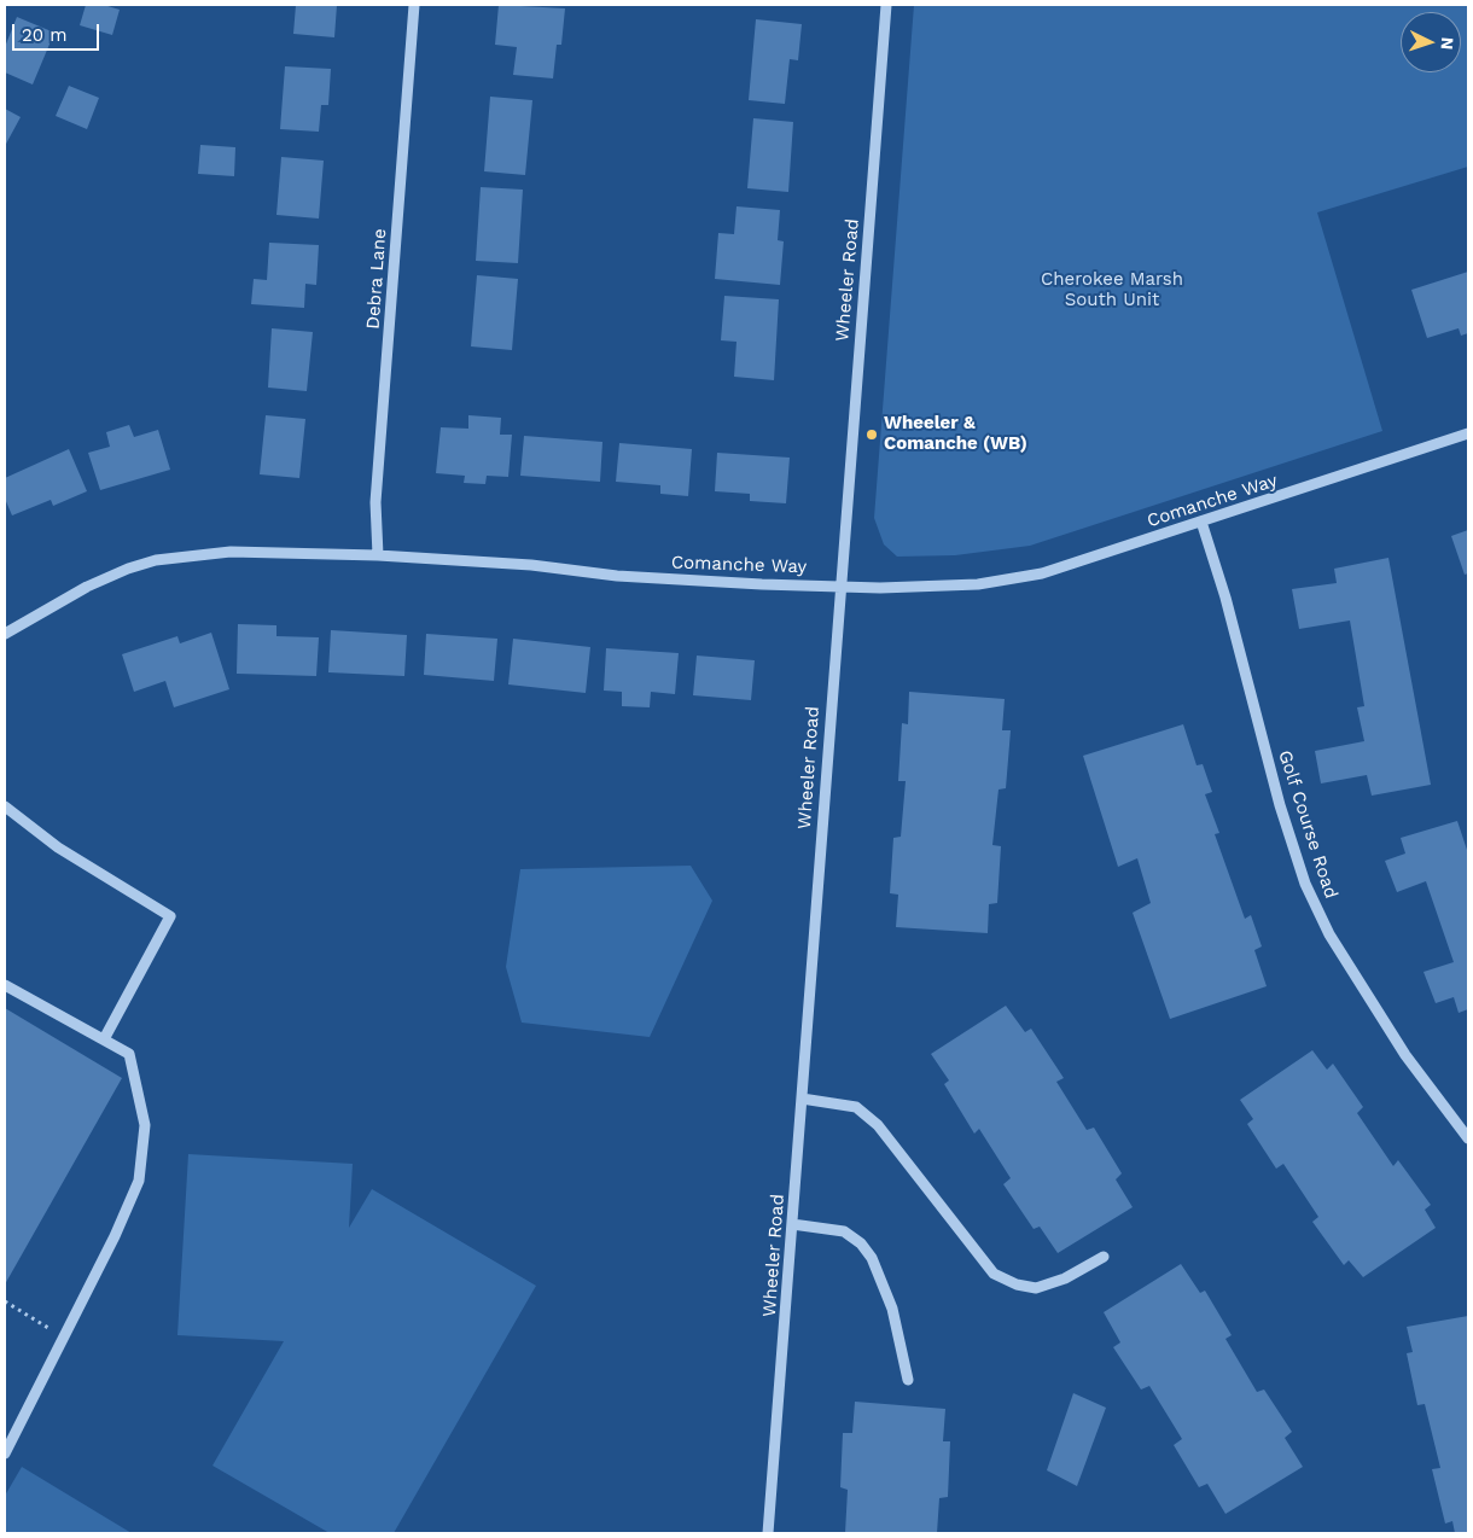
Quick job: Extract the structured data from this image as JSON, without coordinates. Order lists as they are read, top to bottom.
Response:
{
  "streets": {
    "street": [
      "Debra Lane",
      "Wheeler Road",
      "Comanche Way",
      "Golf Course Road"
    ]
  },
  "crossings": [
    ["Debra Lane", "Comanche Way"],
    ["Wheeler Road", "Comanche Way"],
    ["Comanche Way", "Golf Course Road"]
  ],
  "parks": ["Cherokee Marsh South Unit"],
  "places": ["Wheeler & Comanche (WB)"],
  "scale_bar": "20 m",
  "north": "right"
}
